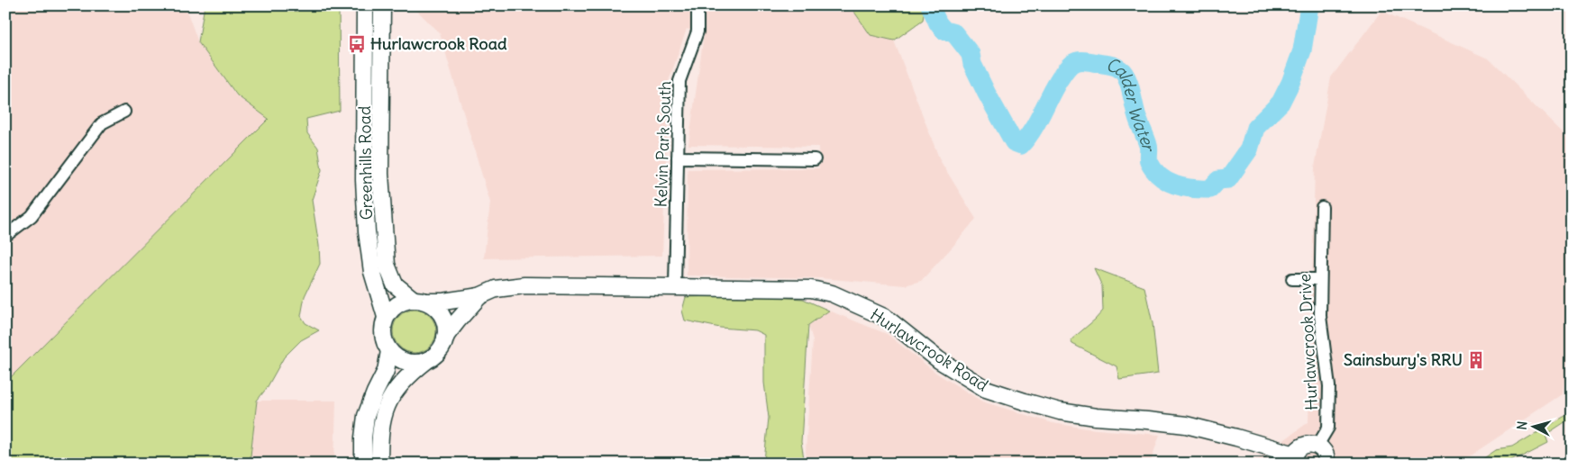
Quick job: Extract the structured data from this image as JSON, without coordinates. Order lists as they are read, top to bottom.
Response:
{
  "streets": {
    "street": [
      "Kelvin Park South",
      "Greenhills Road",
      "Hurlawcrook Drive",
      "Hurlawcrook Road"
    ]
  },
  "crossings": [
    ["Kelvin Park South", "Hurlawcrook Road"],
    ["Greenhills Road", "Hurlawcrook Road"]
  ],
  "water": ["Calder Water"],
  "places": {
    "bus stop": ["Hurlawcrook Road"],
    "building": ["Sainsbury's RRU"]
  },
  "north": "left"
}
